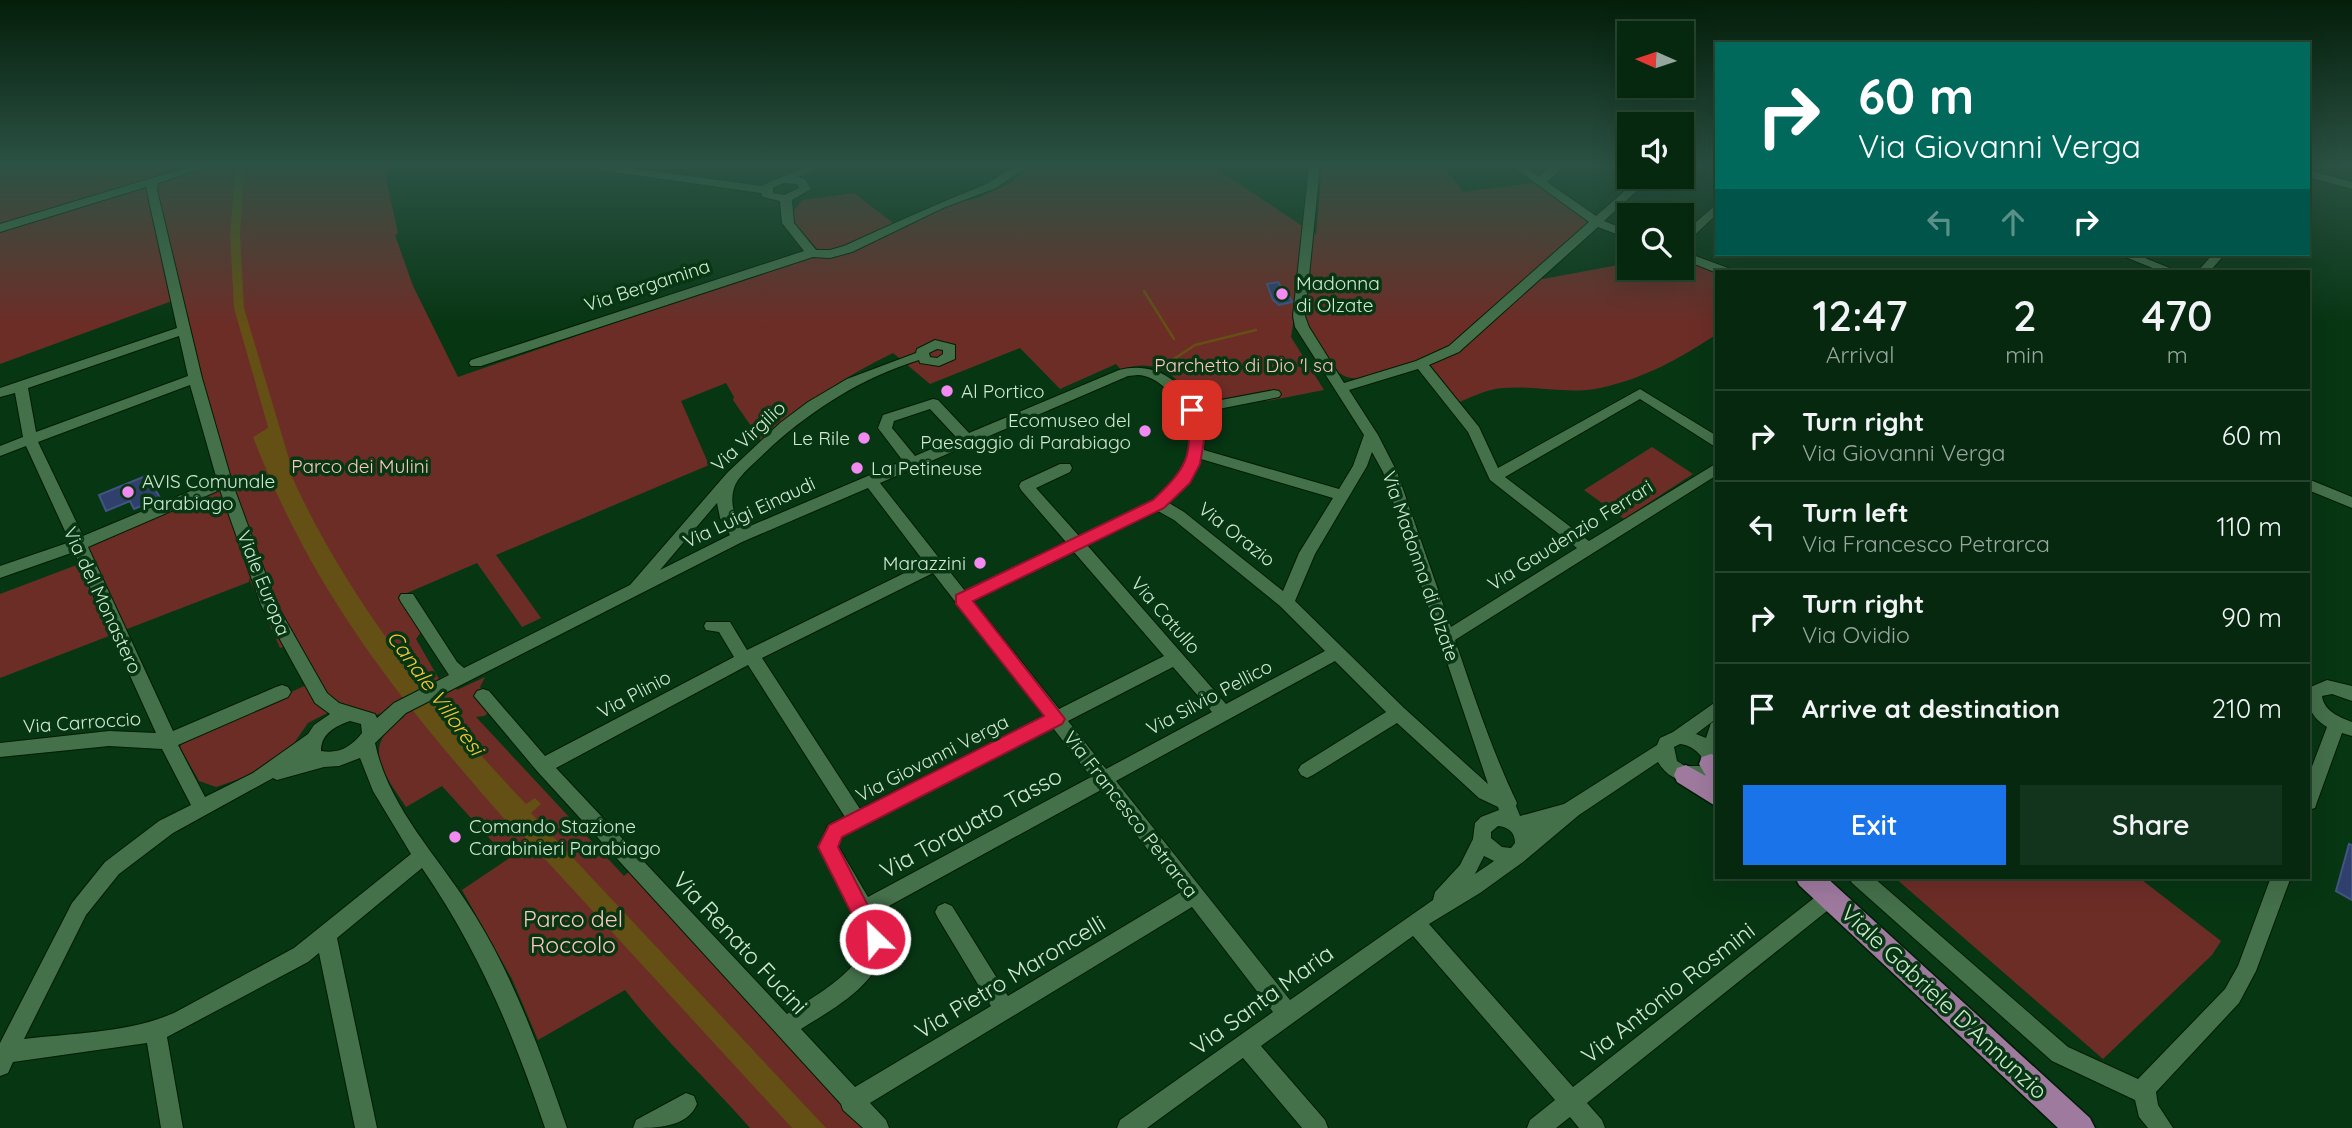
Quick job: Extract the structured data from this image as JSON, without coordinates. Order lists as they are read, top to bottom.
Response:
{
  "streets": {
    "main road": ["Viale Gabriele D'Annunzio"],
    "street": [
      "Via Bergamina",
      "Via Virgilio",
      "Via Luigi Einaudi",
      "Via Orazio",
      "Via Gaudenzio Ferrari",
      "Via Madonna di Olzate",
      "Viale Europa",
      "Via del Monastero",
      "Via Catullo",
      "Via Plinio",
      "Via Silvio Pellico",
      "Via Carroccio",
      "Via Giovanni Verga",
      "Via Francesco Petrarca",
      "Via Torquato Tasso",
      "Via Renato Fucini",
      "Via Pietro Maroncelli",
      "Via Antonio Rosmini",
      "Via Santa Maria"
    ]
  },
  "crossings": [
    ["Via Virgilio", "Via Luigi Einaudi"],
    ["Via Luigi Einaudi", "Via Francesco Petrarca"],
    ["Via Orazio", "Via Madonna di Olzate"],
    ["Via Orazio", "Via Silvio Pellico"],
    ["Via Orazio", "Via Santa Maria"],
    ["Via Gaudenzio Ferrari", "Via Madonna di Olzate"],
    ["Via Madonna di Olzate", "Via Santa Maria"],
    ["Via del Monastero", "Via Carroccio"],
    ["Via Catullo", "Via Silvio Pellico"],
    ["Via Catullo", "Via Giovanni Verga"],
    ["Via Plinio", "Via Francesco Petrarca"],
    ["Via Plinio", "Via Renato Fucini"],
    ["Via Silvio Pellico", "Via Francesco Petrarca"],
    ["Via Silvio Pellico", "Via Torquato Tasso"],
    ["Via Giovanni Verga", "Via Francesco Petrarca"],
    ["Via Francesco Petrarca", "Via Torquato Tasso"],
    ["Via Francesco Petrarca", "Via Pietro Maroncelli"],
    ["Via Francesco Petrarca", "Via Santa Maria"],
    ["Via Renato Fucini", "Via Pietro Maroncelli"],
    ["Via Antonio Rosmini", "Viale Gabriele D'Annunzio"]
  ],
  "water": ["Canale Villoresi"],
  "parks": ["Parchetto di Dio 'l sa", "Parco dei Mulini", "Parco del Roccolo"],
  "places": [
    "Madonna di Olzate",
    "Al Portico",
    "Ecomuseo del Paesaggio di Parabiago",
    "Le Rile",
    "La Petineuse",
    "AVIS Comunale Parabiago",
    "Marazzini",
    "Comando Stazione Carabinieri Parabiago"
  ],
  "north": "left",
  "page": {
    "turn": ["60 m", "Via Giovanni Verga"],
    "eta": [
      "12:47",
      "Arrival",
      "2",
      "min",
      "470",
      "m"
    ],
    "list": [
      {
        "name": "Turn right",
        "note": "Via Giovanni Verga",
        "value": "60 m"
      },
      {
        "name": "Turn left",
        "note": "Via Francesco Petrarca",
        "value": "110 m"
      },
      {
        "name": "Turn right",
        "note": "Via Ovidio",
        "value": "90 m"
      },
      {
        "name": "Arrive at destination",
        "value": "210 m"
      }
    ],
    "buttons": ["Exit", "Share"]
  }
}
